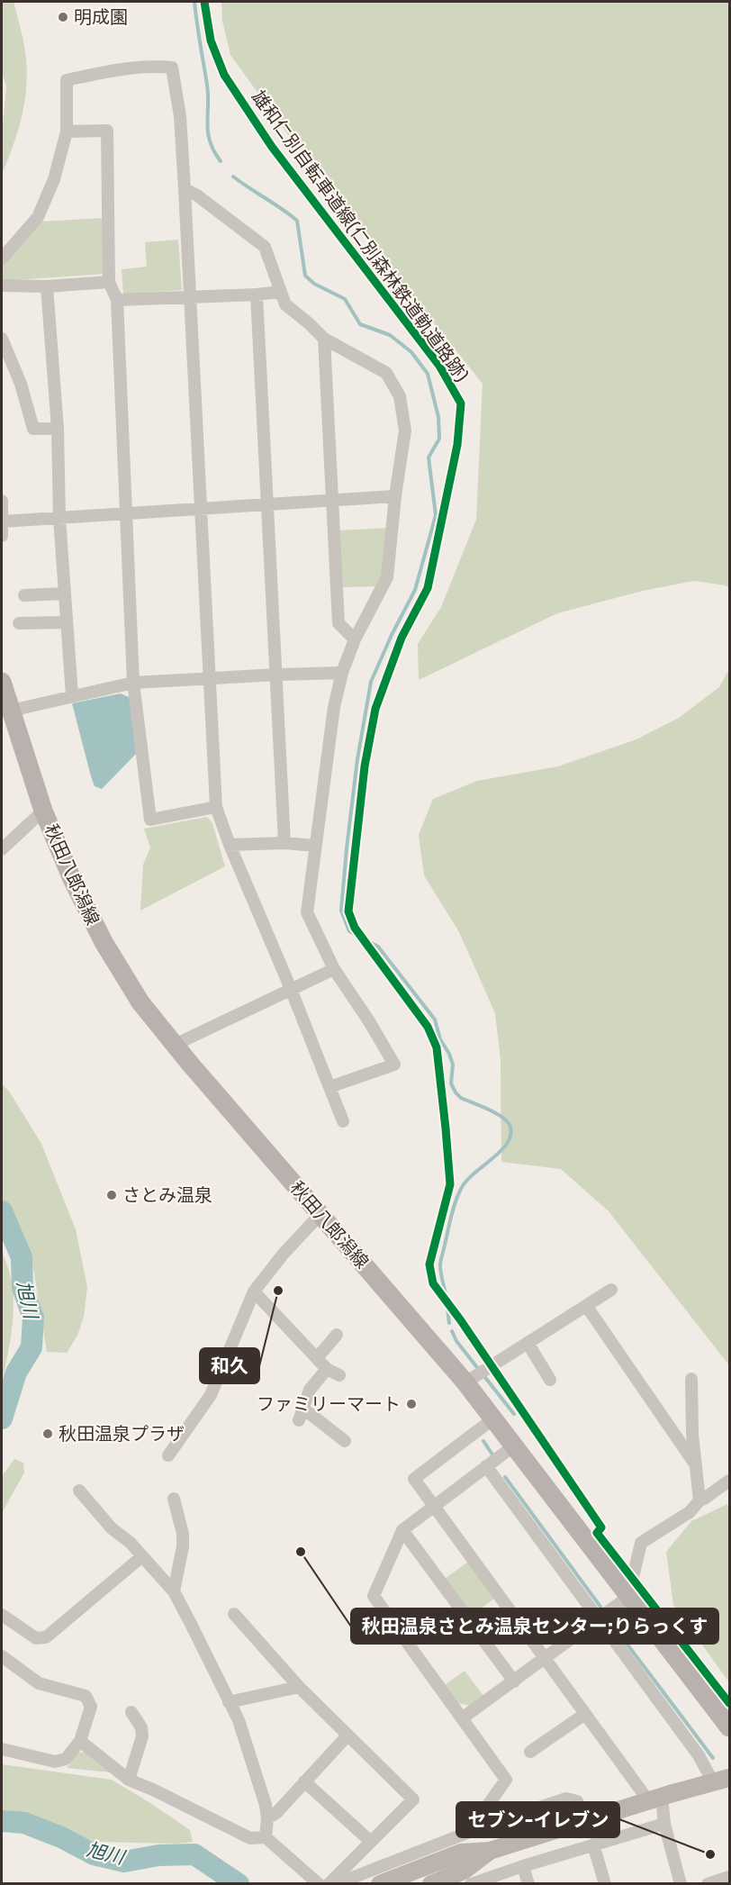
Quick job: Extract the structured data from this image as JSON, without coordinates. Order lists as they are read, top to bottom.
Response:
{
  "streets": {
    "main road": ["秋田八郎潟線"],
    "cycle path": ["雄和仁別自転車道線(仁別森林鉄道軌道路跡)"]
  },
  "water": ["旭川"],
  "places": [
    "明成園",
    "さとみ温泉",
    "和久",
    "ファミリーマート",
    "秋田温泉プラザ",
    "秋田温泉さとみ温泉センター;りらっくす",
    "セブン-イレブン"
  ]
}
